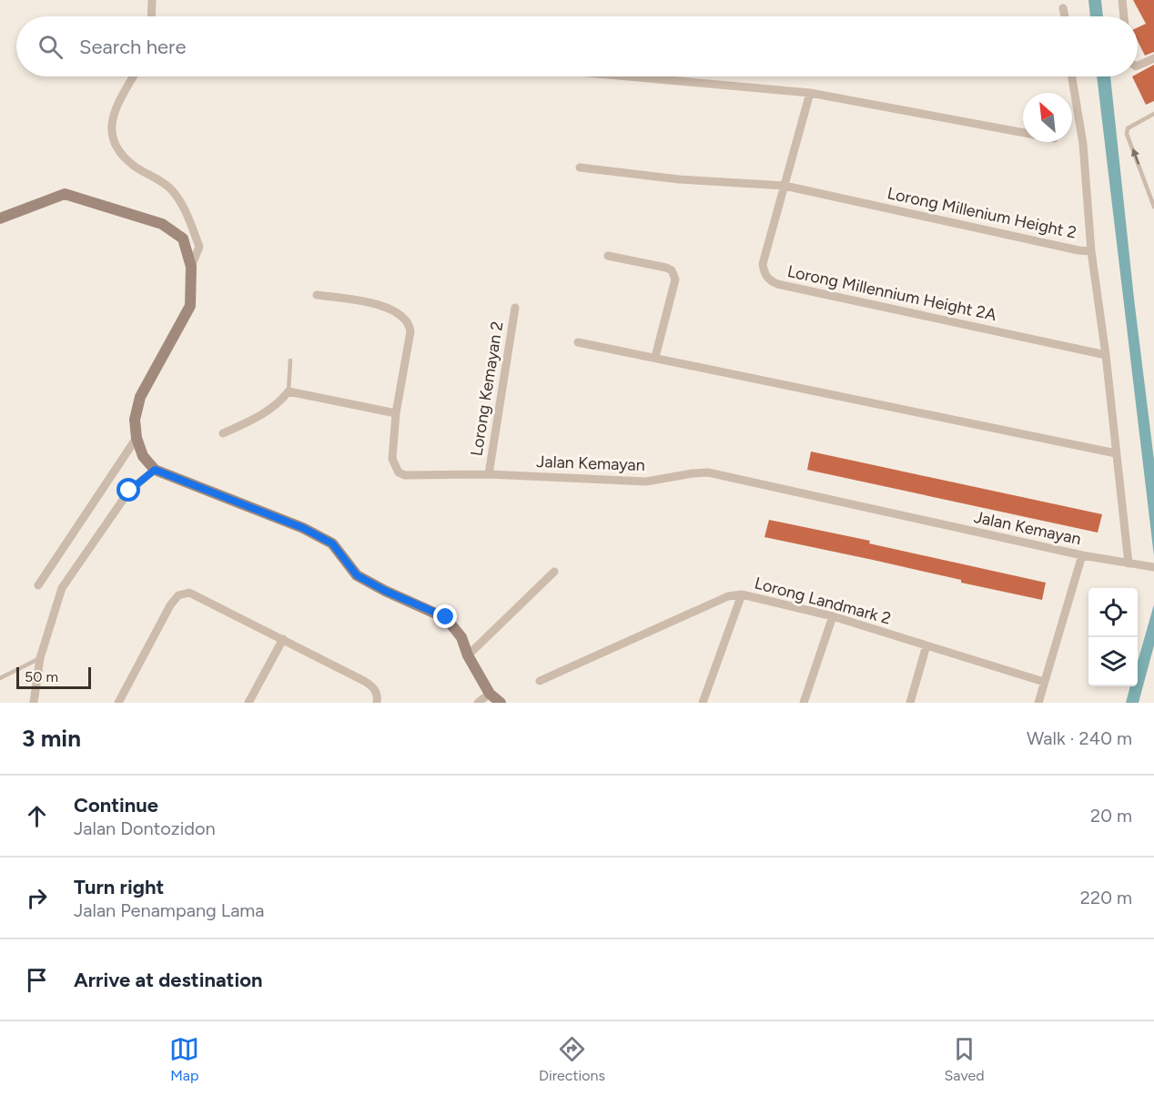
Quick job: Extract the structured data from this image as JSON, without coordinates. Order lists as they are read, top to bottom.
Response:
{
  "streets": {
    "street": [
      "Lorong Millenium Height 2",
      "Lorong Millennium Height 2A",
      "Lorong Kemayan 2",
      "Jalan Kemayan",
      "Lorong Landmark 2"
    ]
  },
  "crossings": [
    ["Lorong Millenium Height 2", "Lorong Millennium Height 2A"],
    ["Lorong Millenium Height 2", "Jalan Kemayan"],
    ["Lorong Kemayan 2", "Jalan Kemayan"]
  ],
  "scale_bar": "50 m",
  "north": "top left",
  "page": {
    "search": "Search here",
    "scale": "50 m",
    "heading": ["3 min", "Walk · 240 m"],
    "list": [
      ["Continue", "Jalan Dontozidon", "20 m"],
      ["Turn right", "Jalan Penampang Lama", "220 m"],
      "Arrive at destination"
    ],
    "nav": ["Map", "Directions", "Saved"]
  }
}
